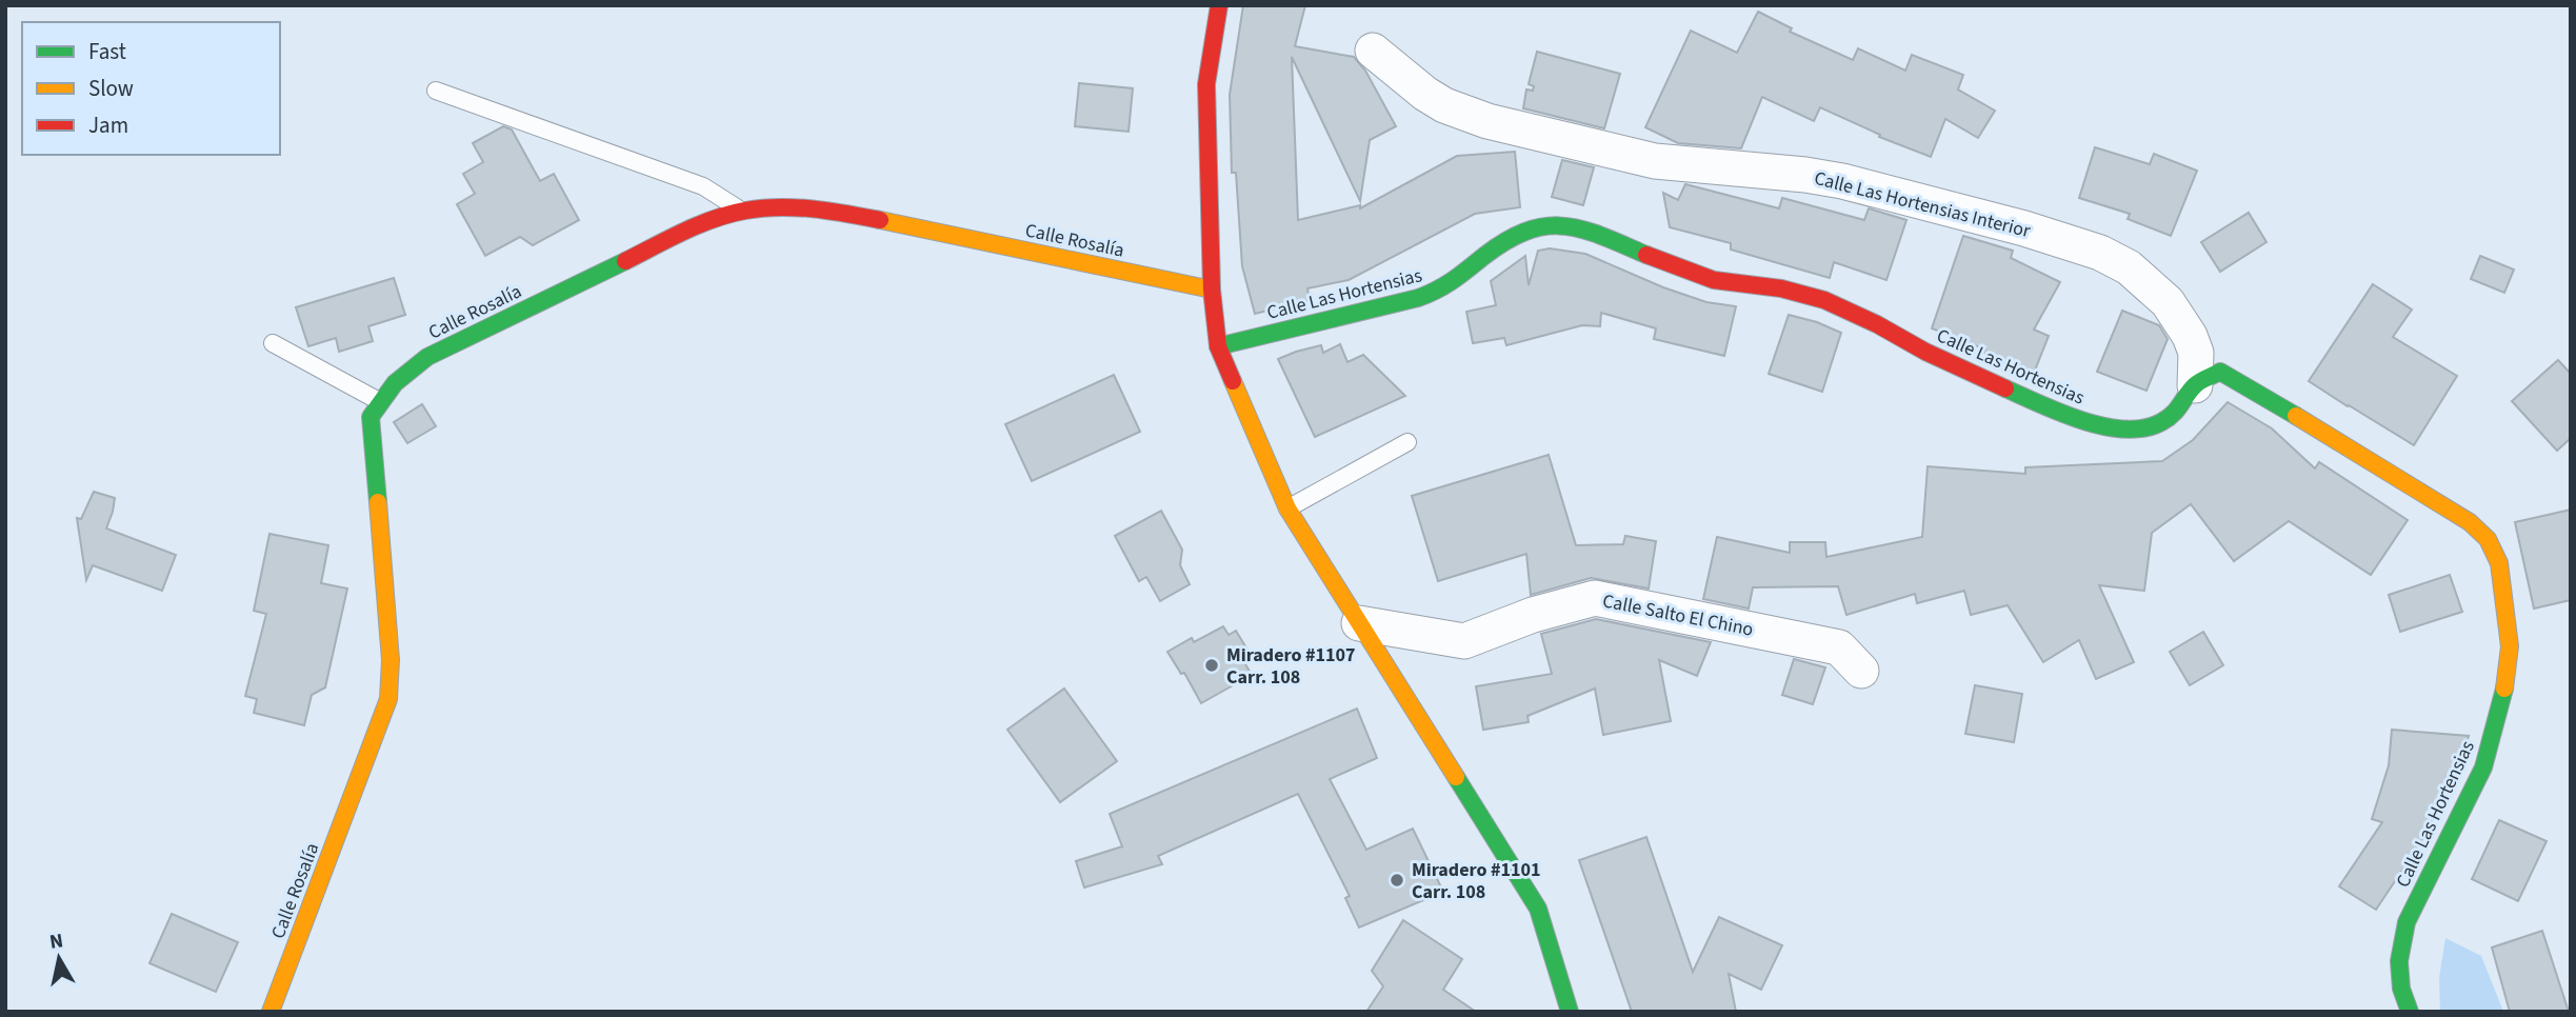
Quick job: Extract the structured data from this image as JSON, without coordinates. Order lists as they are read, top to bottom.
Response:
{
  "streets": {
    "street": [
      "Calle Las Hortensias Interior",
      "Calle Rosalía",
      "Calle Las Hortensias",
      "Calle Salto El Chino"
    ]
  },
  "crossings": [
    ["Calle Las Hortensias Interior", "Calle Las Hortensias"]
  ],
  "places": ["Miradero #1107 Carr. 108", "Miradero #1101 Carr. 108"],
  "legend": ["Fast", "Slow", "Jam"],
  "north": "top"
}
